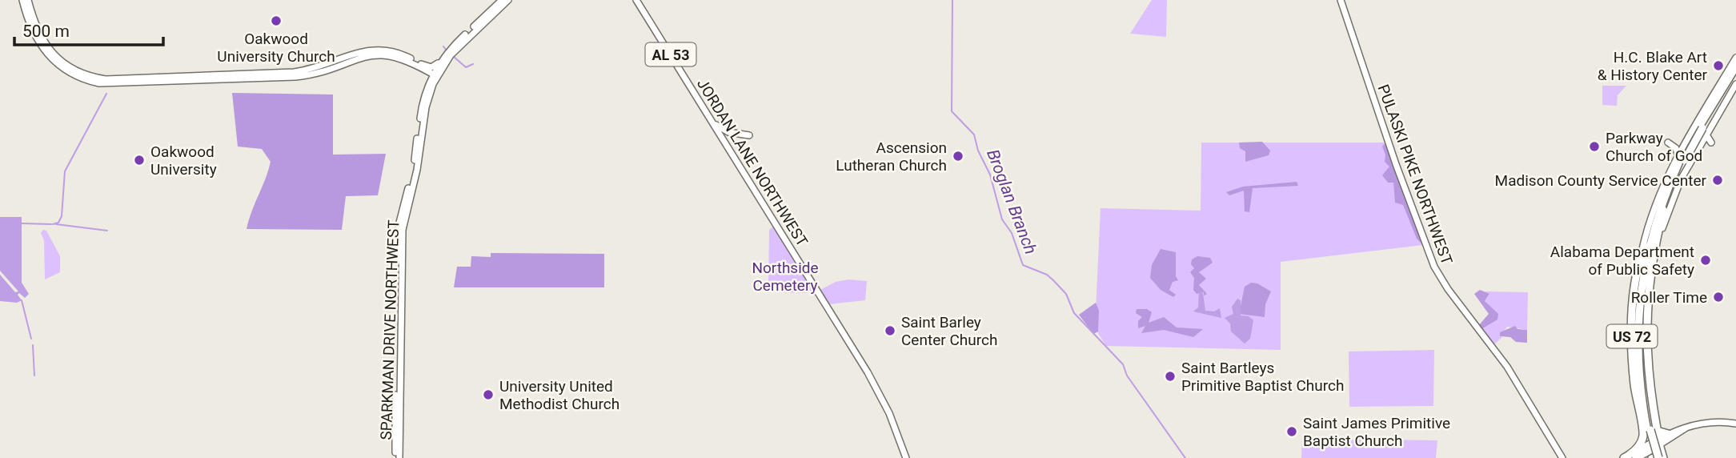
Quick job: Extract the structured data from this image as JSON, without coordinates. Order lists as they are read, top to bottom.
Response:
{
  "streets": {
    "highway": ["US 72"],
    "main road": [
      "AL 53",
      "JORDAN LANE NORTHWEST",
      "PULASKI PIKE NORTHWEST",
      "SPARKMAN DRIVE NORTHWEST"
    ]
  },
  "water": ["Broglan Branch"],
  "parks": ["Northside Cemetery"],
  "places": [
    "Oakwood University Church",
    "H.C. Blake Art & History Center",
    "Parkway Church of God",
    "Ascension Lutheran Church",
    "Oakwood University",
    "Madison County Service Center",
    "Alabama Department of Public Safety",
    "Roller Time",
    "Saint Barley Center Church",
    "Saint Bartleys Primitive Baptist Church",
    "University United Methodist Church",
    "Saint James Primitive Baptist Church"
  ],
  "scale_bar": "500 m"
}
